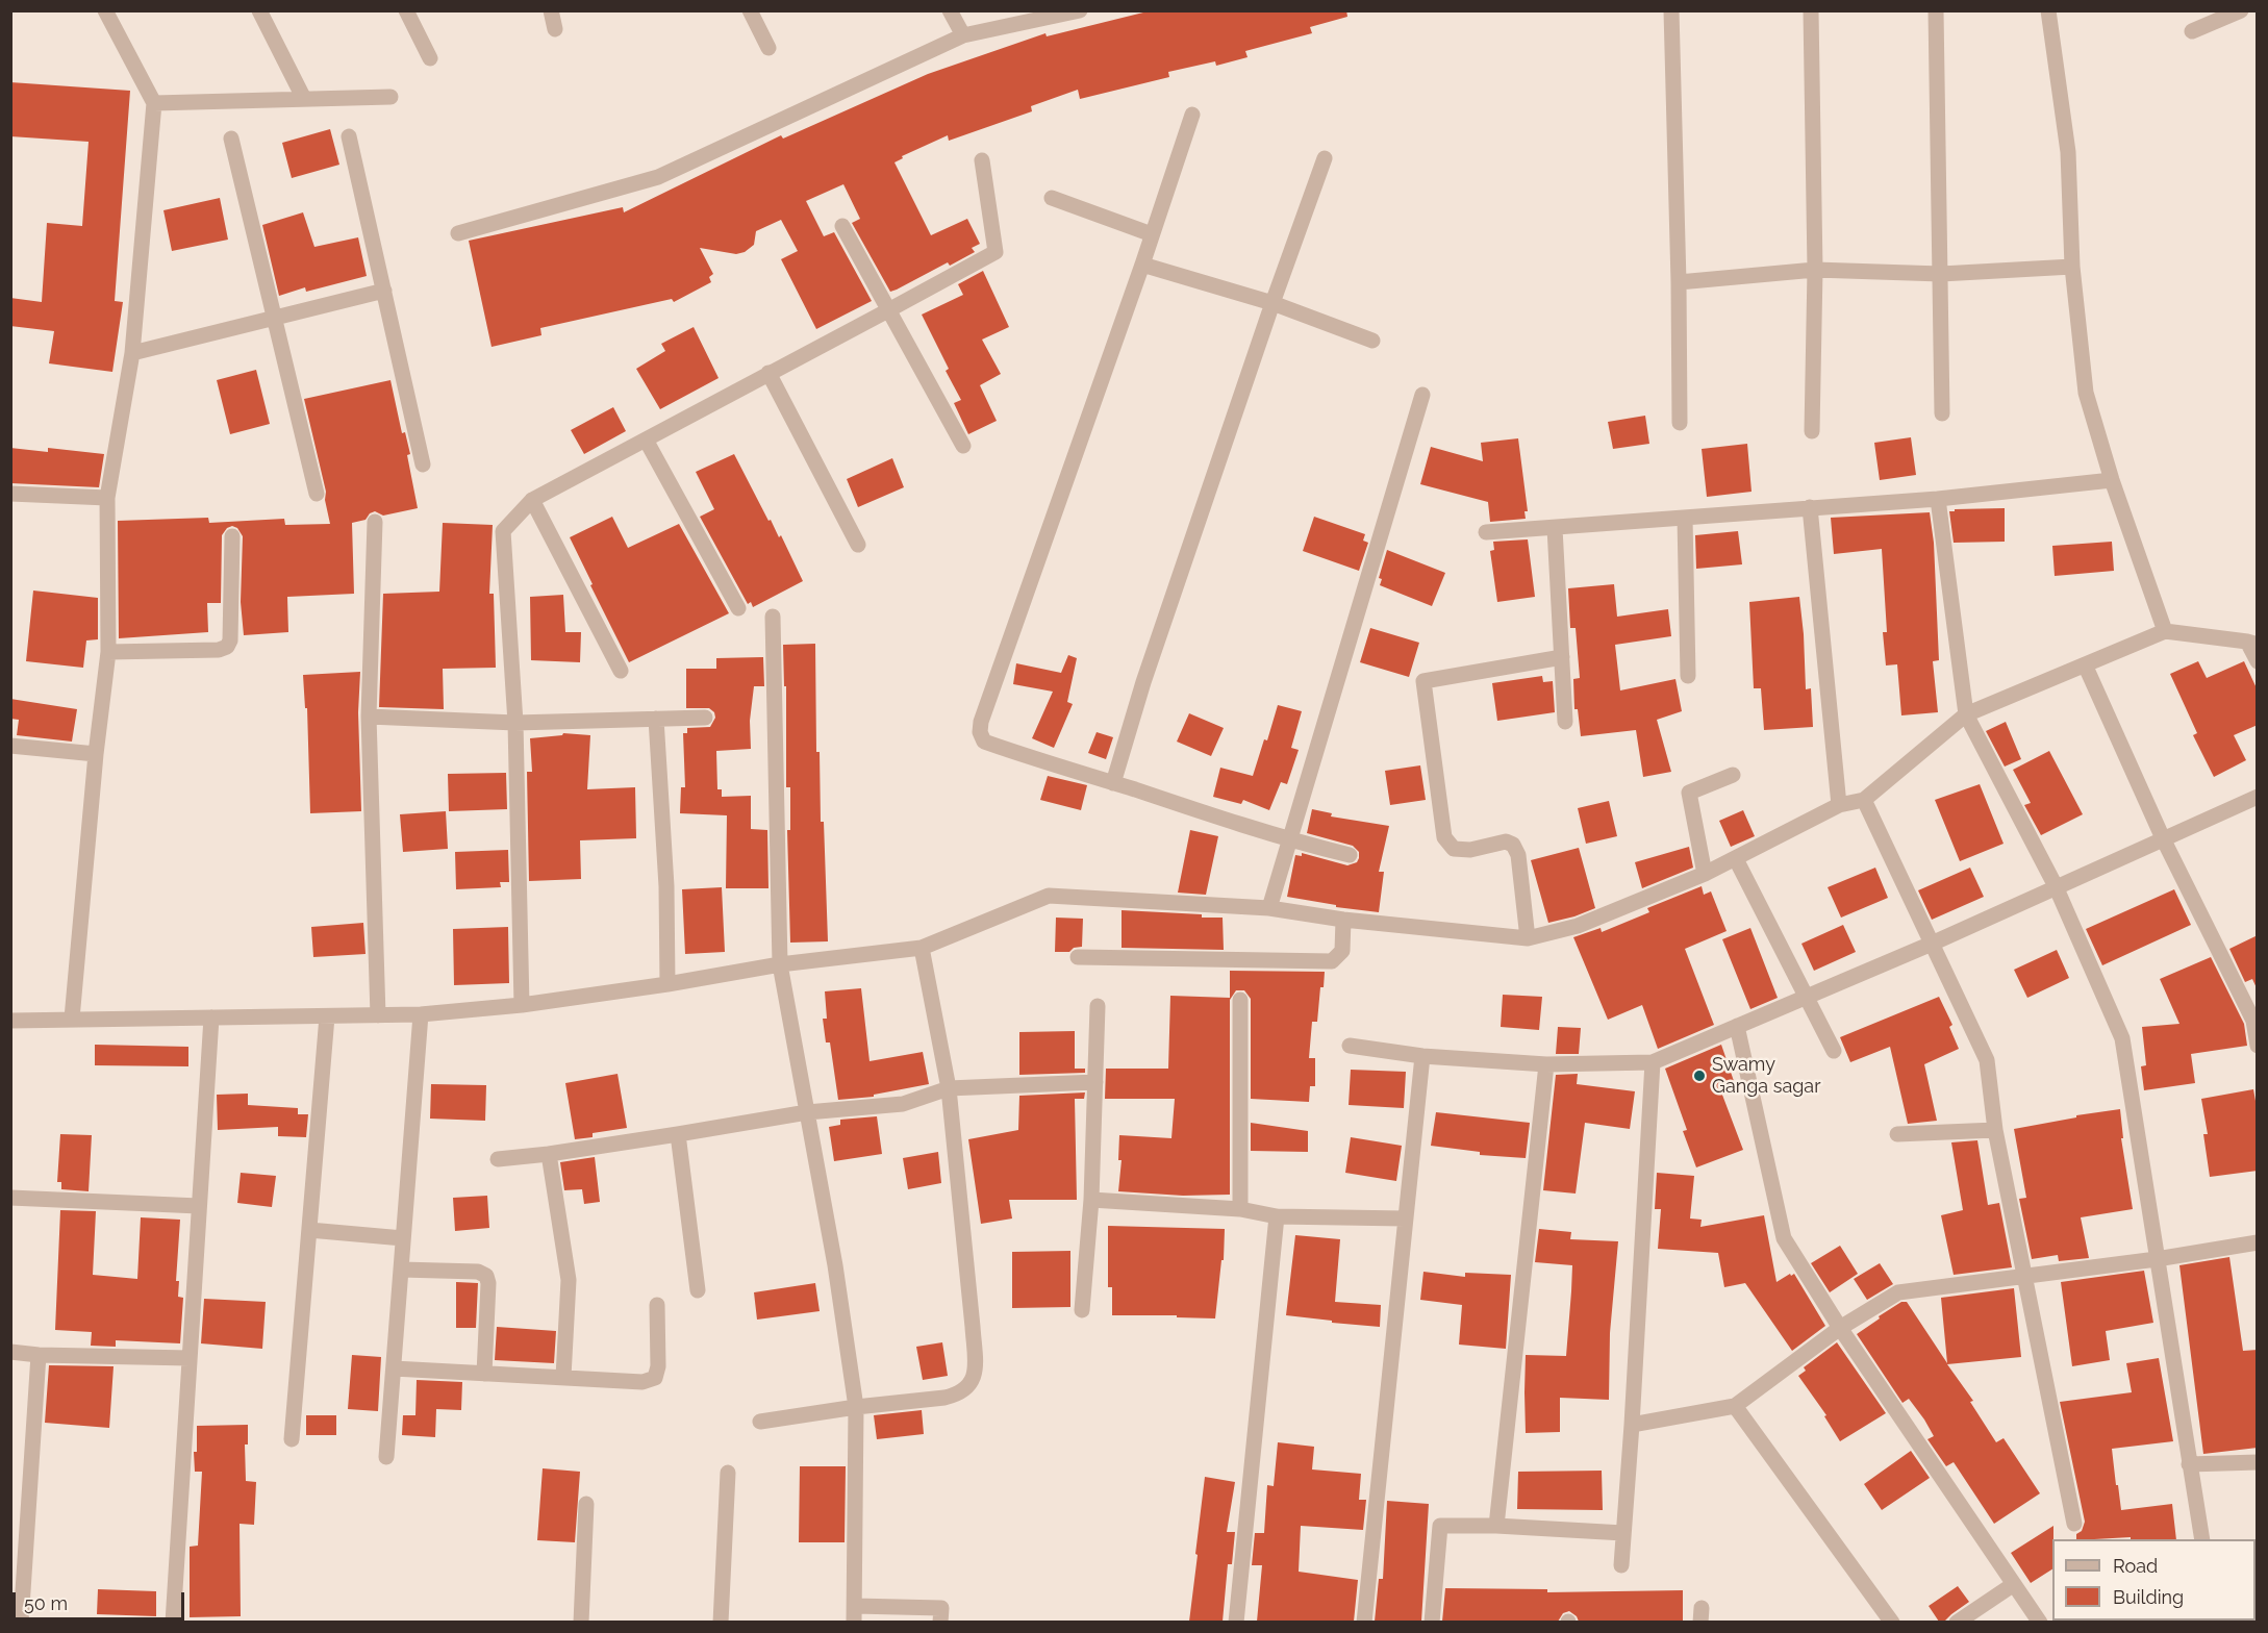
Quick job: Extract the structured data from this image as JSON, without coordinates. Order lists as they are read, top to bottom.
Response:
{
  "places": ["Swamy Ganga sagar"],
  "legend": ["Road", "Building"],
  "scale_bar": "50 m"
}
